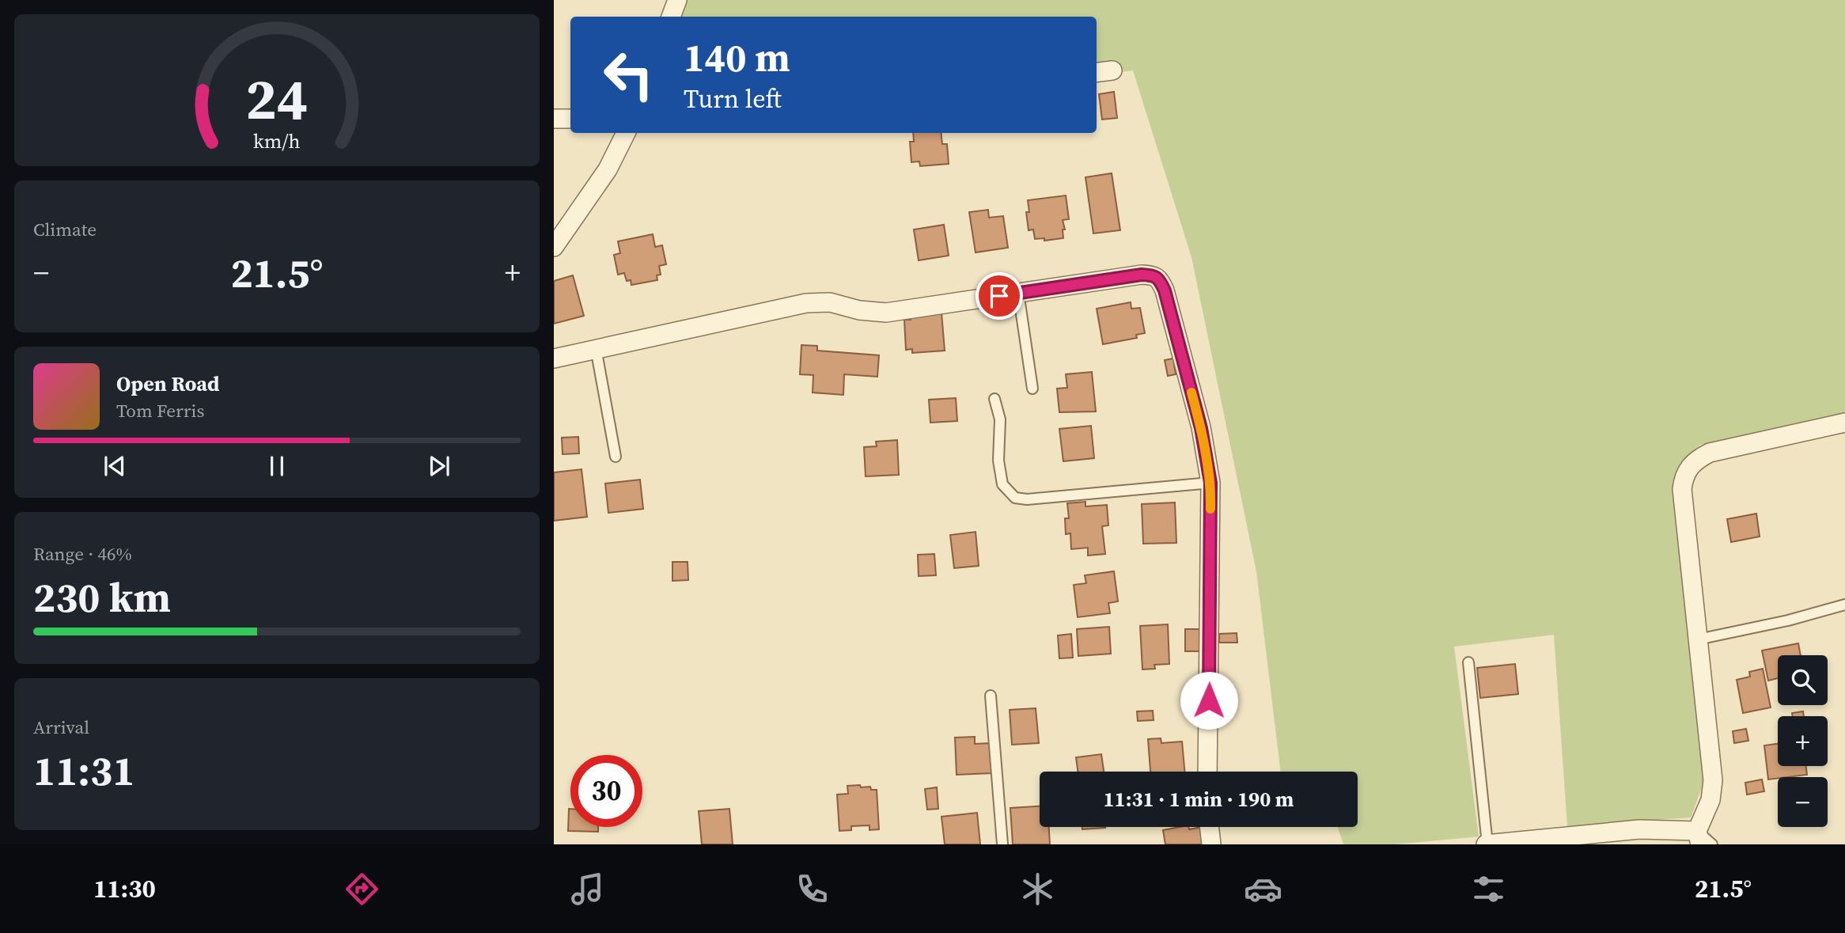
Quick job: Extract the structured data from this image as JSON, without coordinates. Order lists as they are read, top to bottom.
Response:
{
  "page": {
    "turn": ["140 m", "Turn left"],
    "tile": [
      "Climate",
      ["Range · 46%", "230 km"],
      ["Arrival", "11:31"]
    ],
    "heat": ["−", "21.5°", "+"],
    "song": ["Open Road", "Tom Ferris"],
    "map_buttons": ["+", "−"],
    "limit": "30",
    "trip": "11:31 · 1 min · 190 m",
    "tabs": ["11:30", "21.5°"],
    "gauge": ["24", "km/h"]
  }
}
